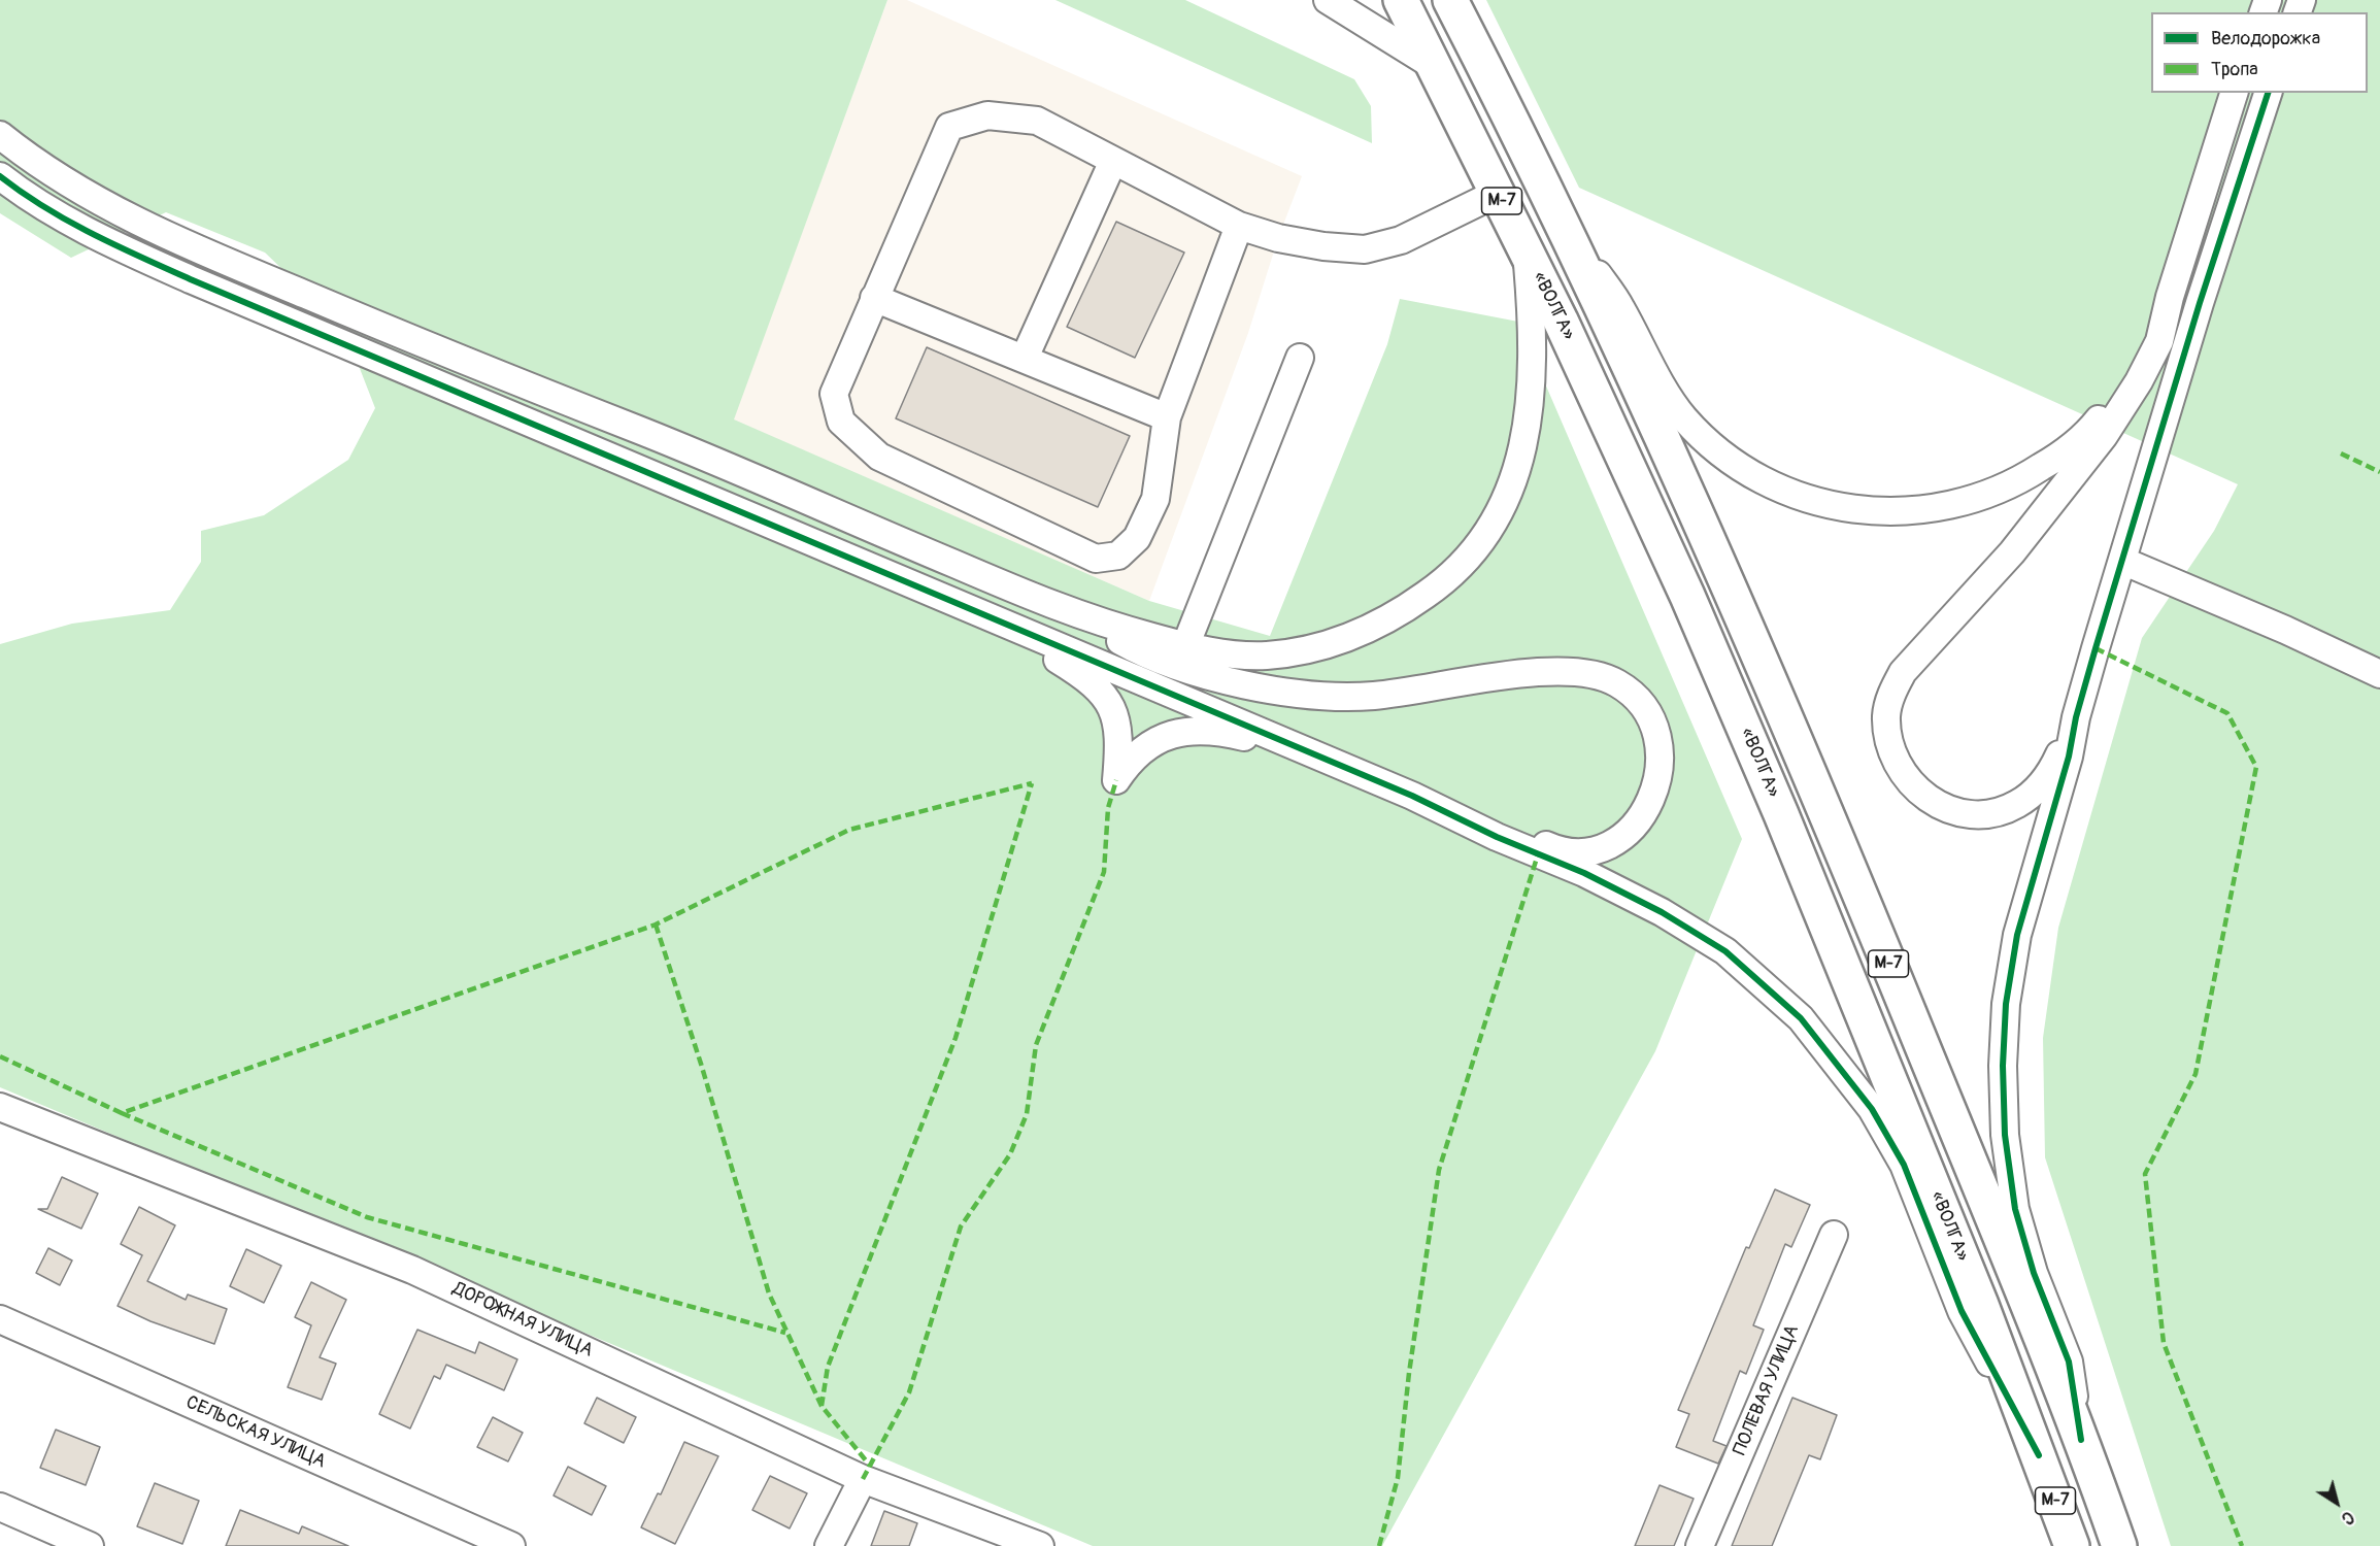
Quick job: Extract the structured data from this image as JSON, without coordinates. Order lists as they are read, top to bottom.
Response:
{
  "streets": {
    "highway": ["М-7", "«ВОЛГА»"],
    "street": ["ДОРОЖНАЯ УЛИЦА", "ПОЛЕВАЯ УЛИЦА", "СЕЛЬСКАЯ УЛИЦА"]
  },
  "legend": ["Велодорожка", "Тропа"],
  "north": "bottom right"
}
